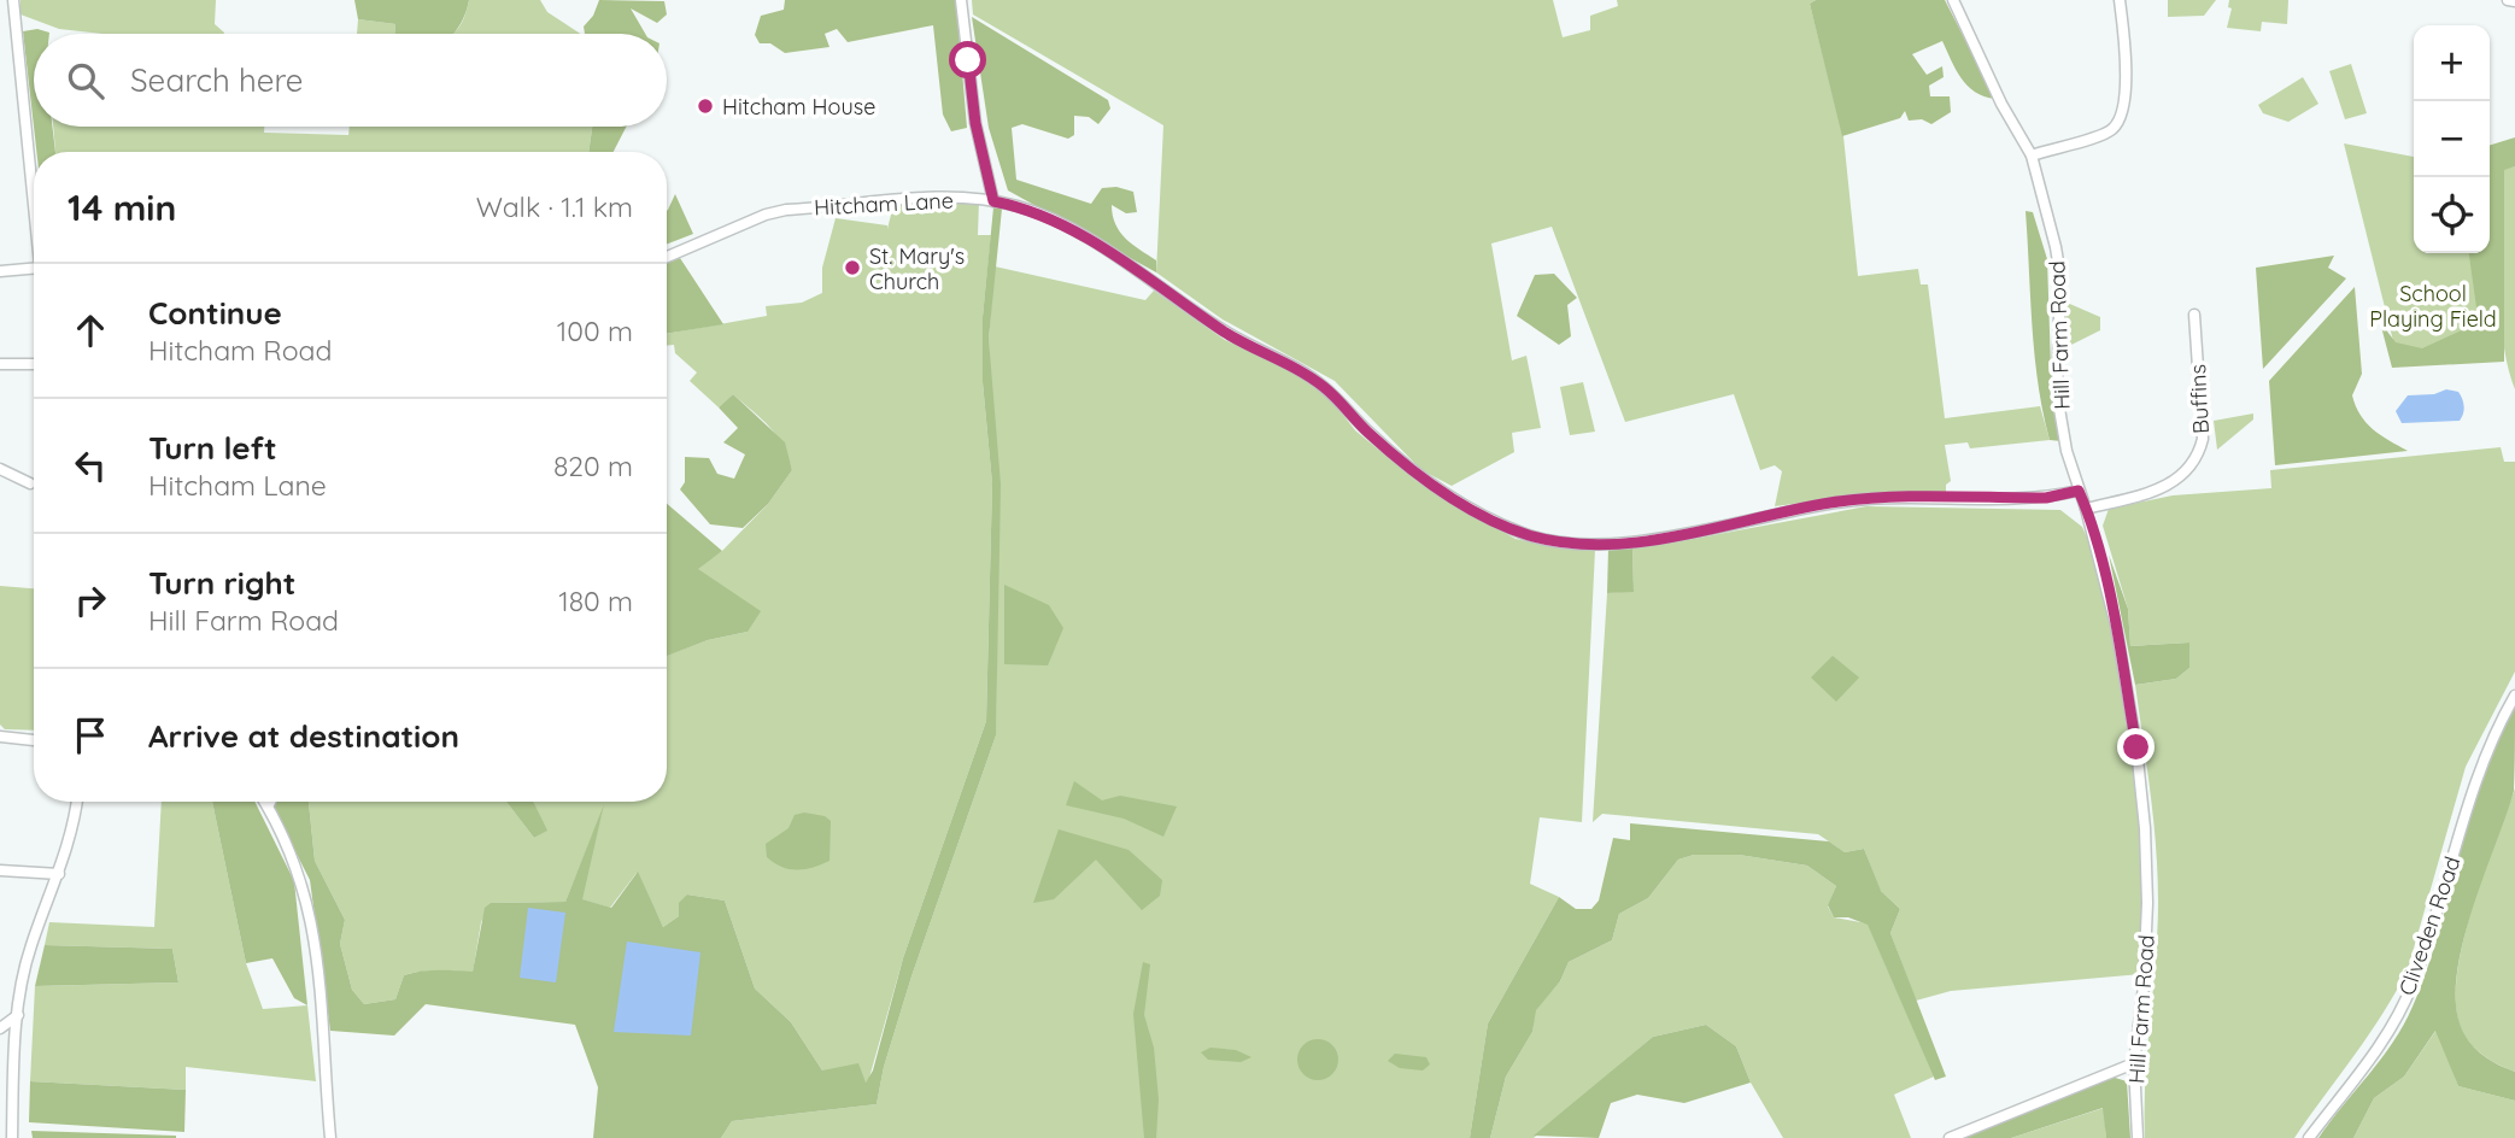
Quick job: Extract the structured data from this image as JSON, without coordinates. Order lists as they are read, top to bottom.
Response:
{
  "streets": {
    "street": [
      "Hitcham Lane",
      "Hill Farm Road",
      "Buffins",
      "Cliveden Road"
    ]
  },
  "crossings": [
    ["Hitcham Lane", "Hill Farm Road"],
    ["Hill Farm Road", "Buffins"]
  ],
  "parks": ["School Playing Field"],
  "places": ["Hitcham House", "St. Mary's Church"],
  "page": {
    "map_buttons": ["+", "−"],
    "search": "Search here",
    "heading": ["14 min", "Walk · 1.1 km"],
    "list": [
      ["Continue", "Hitcham Road", "100 m"],
      ["Turn left", "Hitcham Lane", "820 m"],
      ["Turn right", "Hill Farm Road", "180 m"],
      "Arrive at destination"
    ]
  }
}
